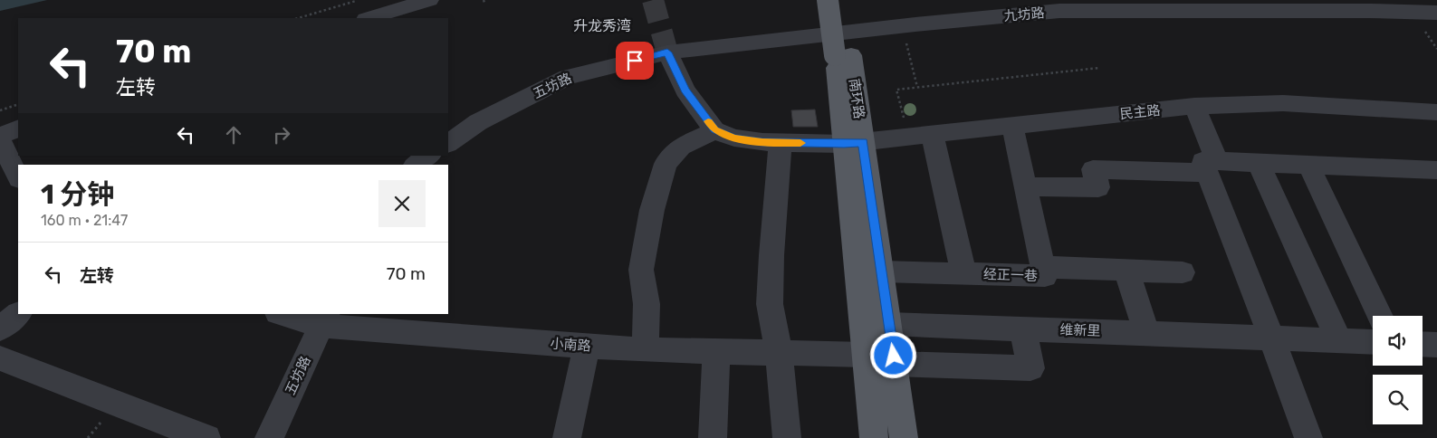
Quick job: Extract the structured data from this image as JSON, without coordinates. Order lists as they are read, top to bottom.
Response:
{
  "streets": {
    "main road": ["南环路"],
    "street": [
      "九坊路",
      "五坊路",
      "民主路",
      "经正一巷",
      "维新里",
      "小南路"
    ]
  },
  "crossings": [
    ["九坊路", "五坊路"],
    ["五坊路", "小南路"],
    ["南环路", "民主路"],
    ["南环路", "经正一巷"],
    ["南环路", "维新里"],
    ["南环路", "小南路"]
  ],
  "districts": ["升龙秀湾"],
  "page": {
    "turn": ["70 m", "左转"],
    "heading": ["1 分钟", "160 m · 21:47"],
    "list": [
      {
        "name": "左转",
        "value": "70 m"
      }
    ]
  }
}
